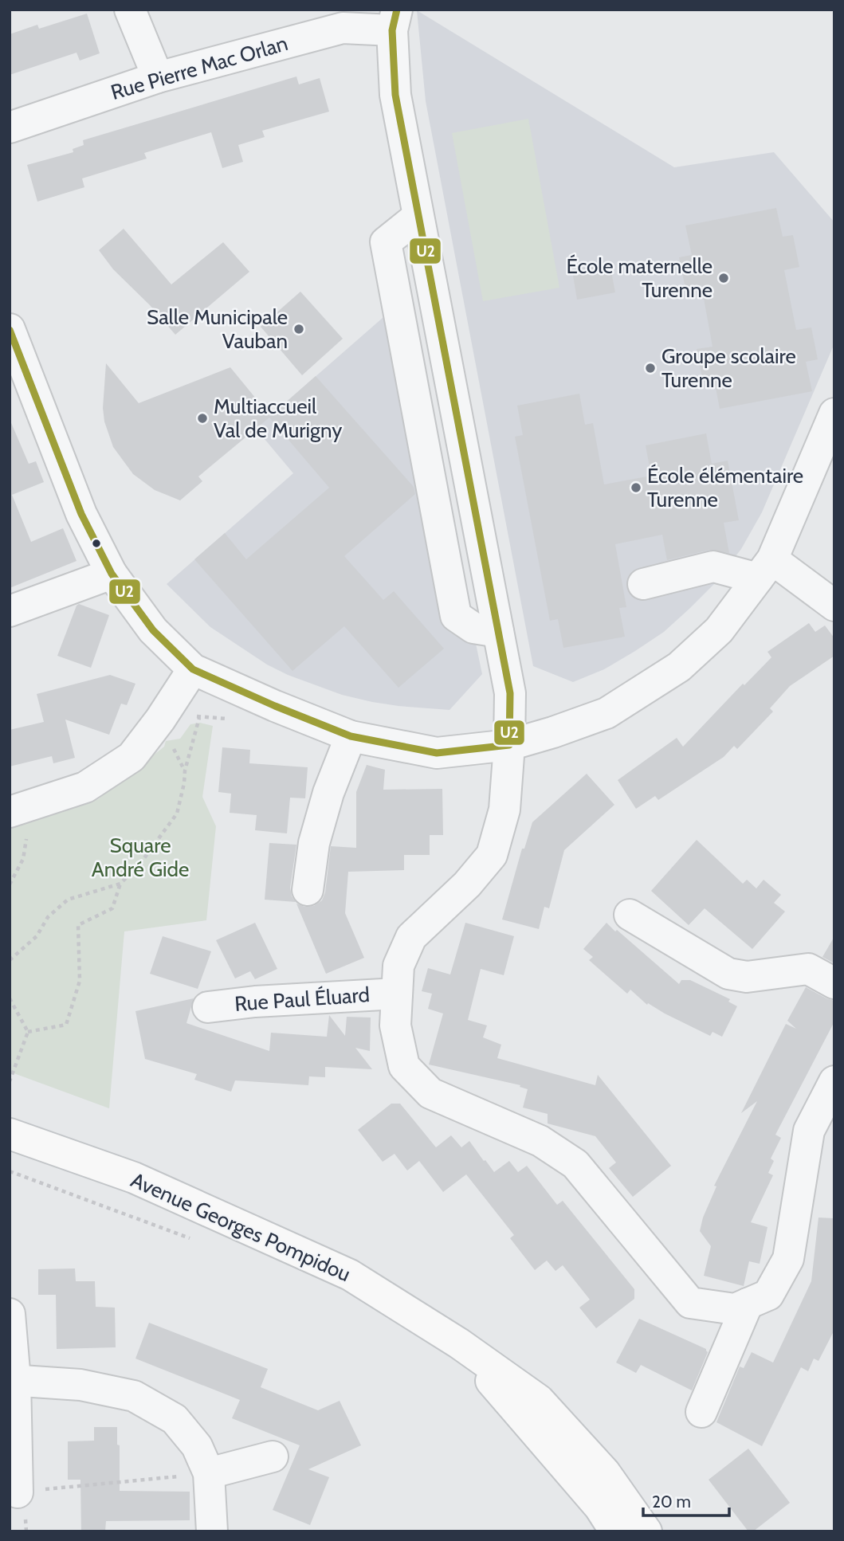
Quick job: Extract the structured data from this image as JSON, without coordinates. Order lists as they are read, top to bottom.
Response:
{
  "streets": {
    "main road": ["Avenue Georges Pompidou"],
    "street": ["Rue Pierre Mac Orlan", "Rue Paul Éluard"]
  },
  "parks": ["Square André Gide"],
  "places": [
    "École maternelle Turenne",
    "Salle Municipale Vauban",
    "Groupe scolaire Turenne",
    "Multiaccueil Val de Murigny",
    "École élémentaire Turenne"
  ],
  "lines": ["transit line U2"],
  "scale_bar": "20 m"
}
